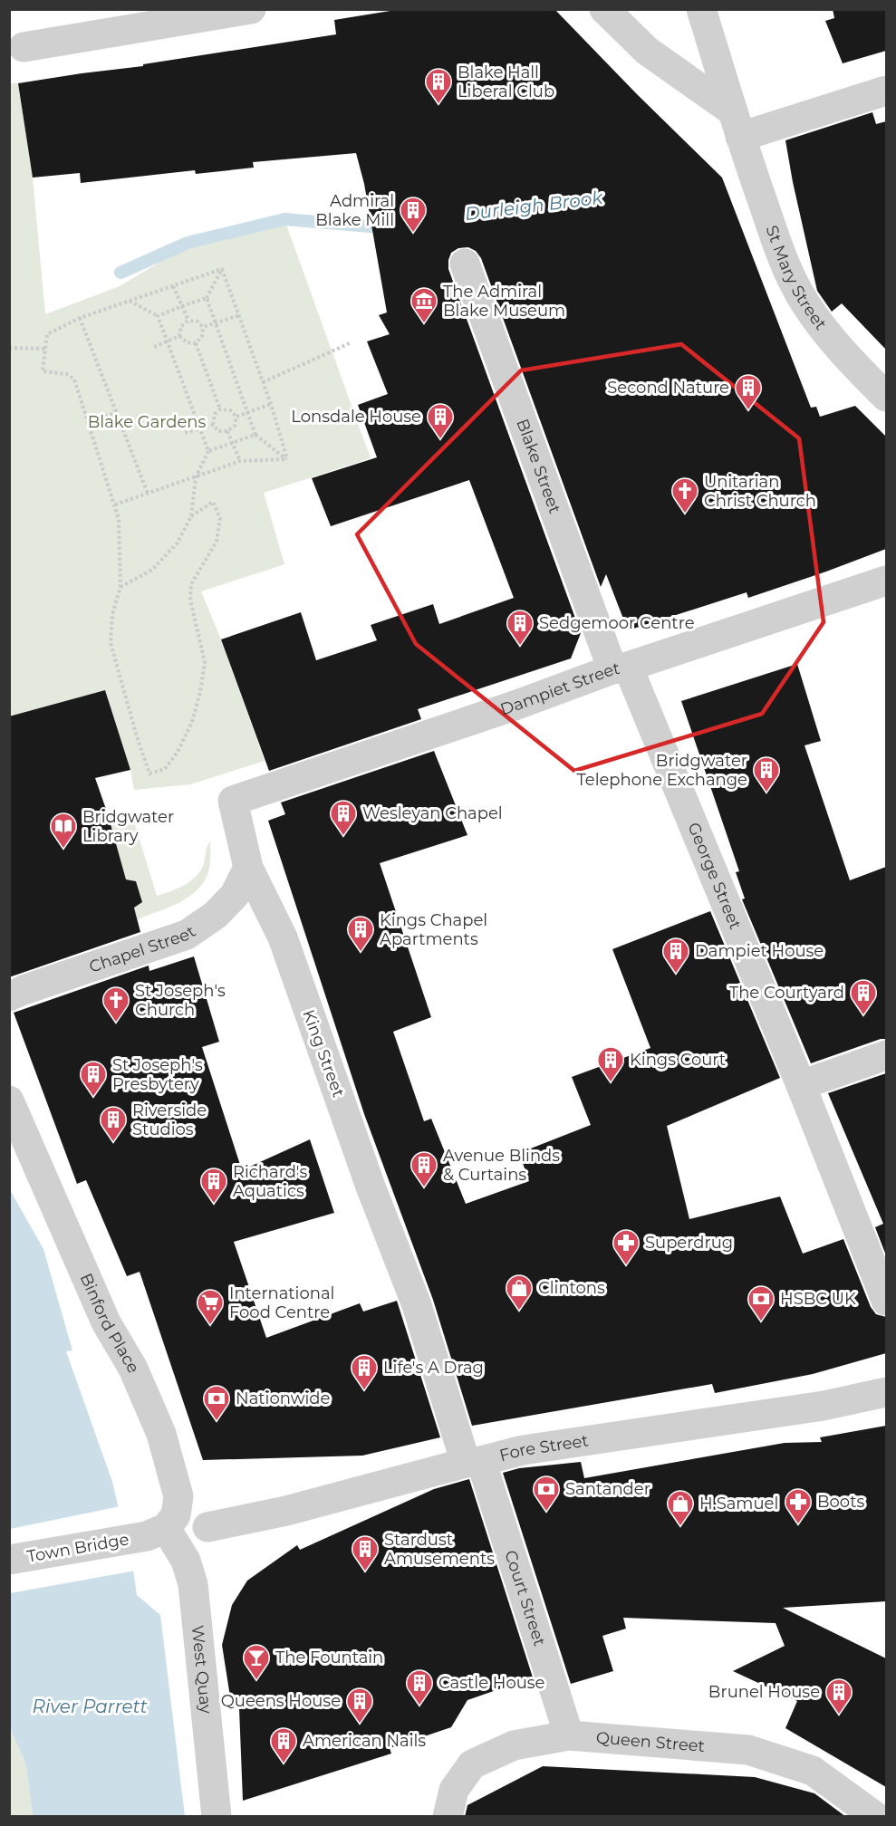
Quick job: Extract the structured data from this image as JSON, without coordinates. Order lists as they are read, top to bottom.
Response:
{
  "streets": {
    "street": [
      "St Mary Street",
      "Blake Street",
      "Dampiet Street",
      "George Street",
      "Chapel Street",
      "King Street",
      "Binford Place",
      "Fore Street",
      "Town Bridge",
      "Court Street",
      "West Quay",
      "Queen Street"
    ]
  },
  "crossings": [
    ["Blake Street", "Dampiet Street"],
    ["Blake Street", "George Street"],
    ["Dampiet Street", "George Street"],
    ["Dampiet Street", "King Street"],
    ["Chapel Street", "King Street"],
    ["King Street", "Fore Street"],
    ["King Street", "Court Street"],
    ["Binford Place", "Town Bridge"],
    ["Binford Place", "West Quay"],
    ["Fore Street", "Court Street"],
    ["Town Bridge", "West Quay"],
    ["Court Street", "Queen Street"]
  ],
  "water": ["Durleigh Brook", "River Parrett"],
  "parks": ["Blake Gardens"],
  "places": {
    "building": [
      "Blake Hall Liberal Club",
      "Admiral Blake Mill",
      "Second Nature",
      "Lonsdale House",
      "Sedgemoor Centre",
      "Bridgwater Telephone Exchange",
      "Wesleyan Chapel",
      "Kings Chapel Apartments",
      "Dampiet House",
      "The Courtyard",
      "Kings Court",
      "St Joseph's Presbytery",
      "Riverside Studios",
      "Avenue Blinds & Curtains",
      "Richard's Aquatics",
      "Life's A Drag",
      "Stardust Amusements",
      "Castle House",
      "Brunel House",
      "Queens House",
      "American Nails"
    ],
    "museum": ["The Admiral Blake Museum"],
    "church": ["Unitarian Christ Church", "St Joseph's Church"],
    "library": ["Bridgwater Library"],
    "pharmacy": ["Superdrug", "Boots"],
    "shop": ["Clintons", "H.Samuel"],
    "bank": ["HSBC UK", "Nationwide", "Santander"],
    "supermarket": ["International Food Centre"],
    "bar": ["The Fountain"]
  }
}
